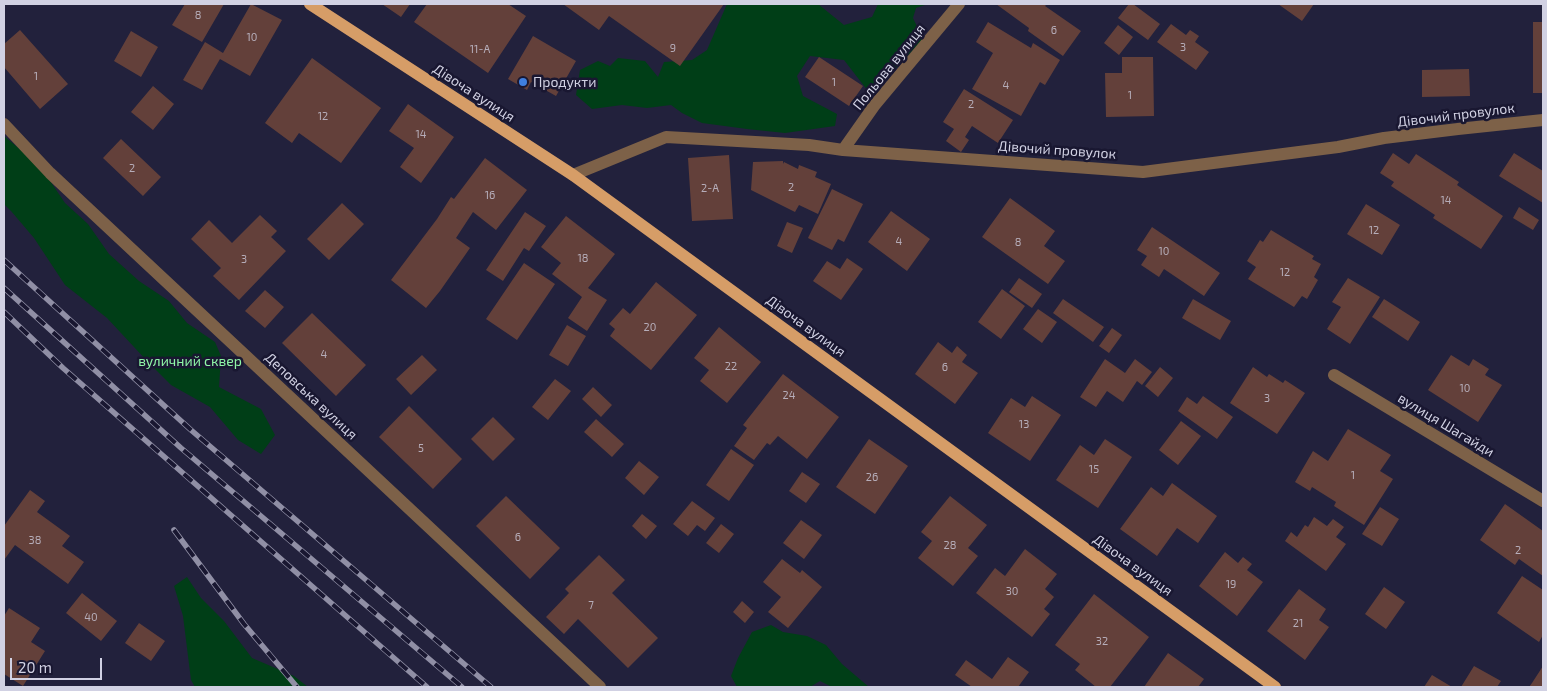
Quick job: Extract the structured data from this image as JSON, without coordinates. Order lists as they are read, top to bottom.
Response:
{
  "streets": {
    "main road": ["Дівоча вулиця"],
    "street": [
      "Польова вулиця",
      "Дівочий провулок",
      "Деповська вулиця",
      "вулиця Шагайди"
    ]
  },
  "crossings": [
    ["Польова вулиця", "Дівочий провулок"],
    ["Дівоча вулиця", "Дівочий провулок"]
  ],
  "parks": ["вуличний сквер"],
  "places": ["Продукти"],
  "house_numbers": [
    "8",
    "6",
    "10",
    "3",
    "9",
    "11-А",
    "1",
    "1",
    "4",
    "1",
    "2",
    "12",
    "14",
    "2",
    "2",
    "2-А",
    "16",
    "14",
    "12",
    "4",
    "8",
    "10",
    "18",
    "3",
    "12",
    "20",
    "4",
    "22",
    "6",
    "10",
    "24",
    "3",
    "13",
    "5",
    "15",
    "1",
    "26",
    "6",
    "38",
    "28",
    "2",
    "19",
    "30",
    "7",
    "40",
    "21",
    "32"
  ],
  "scale_bar": "20 m"
}
